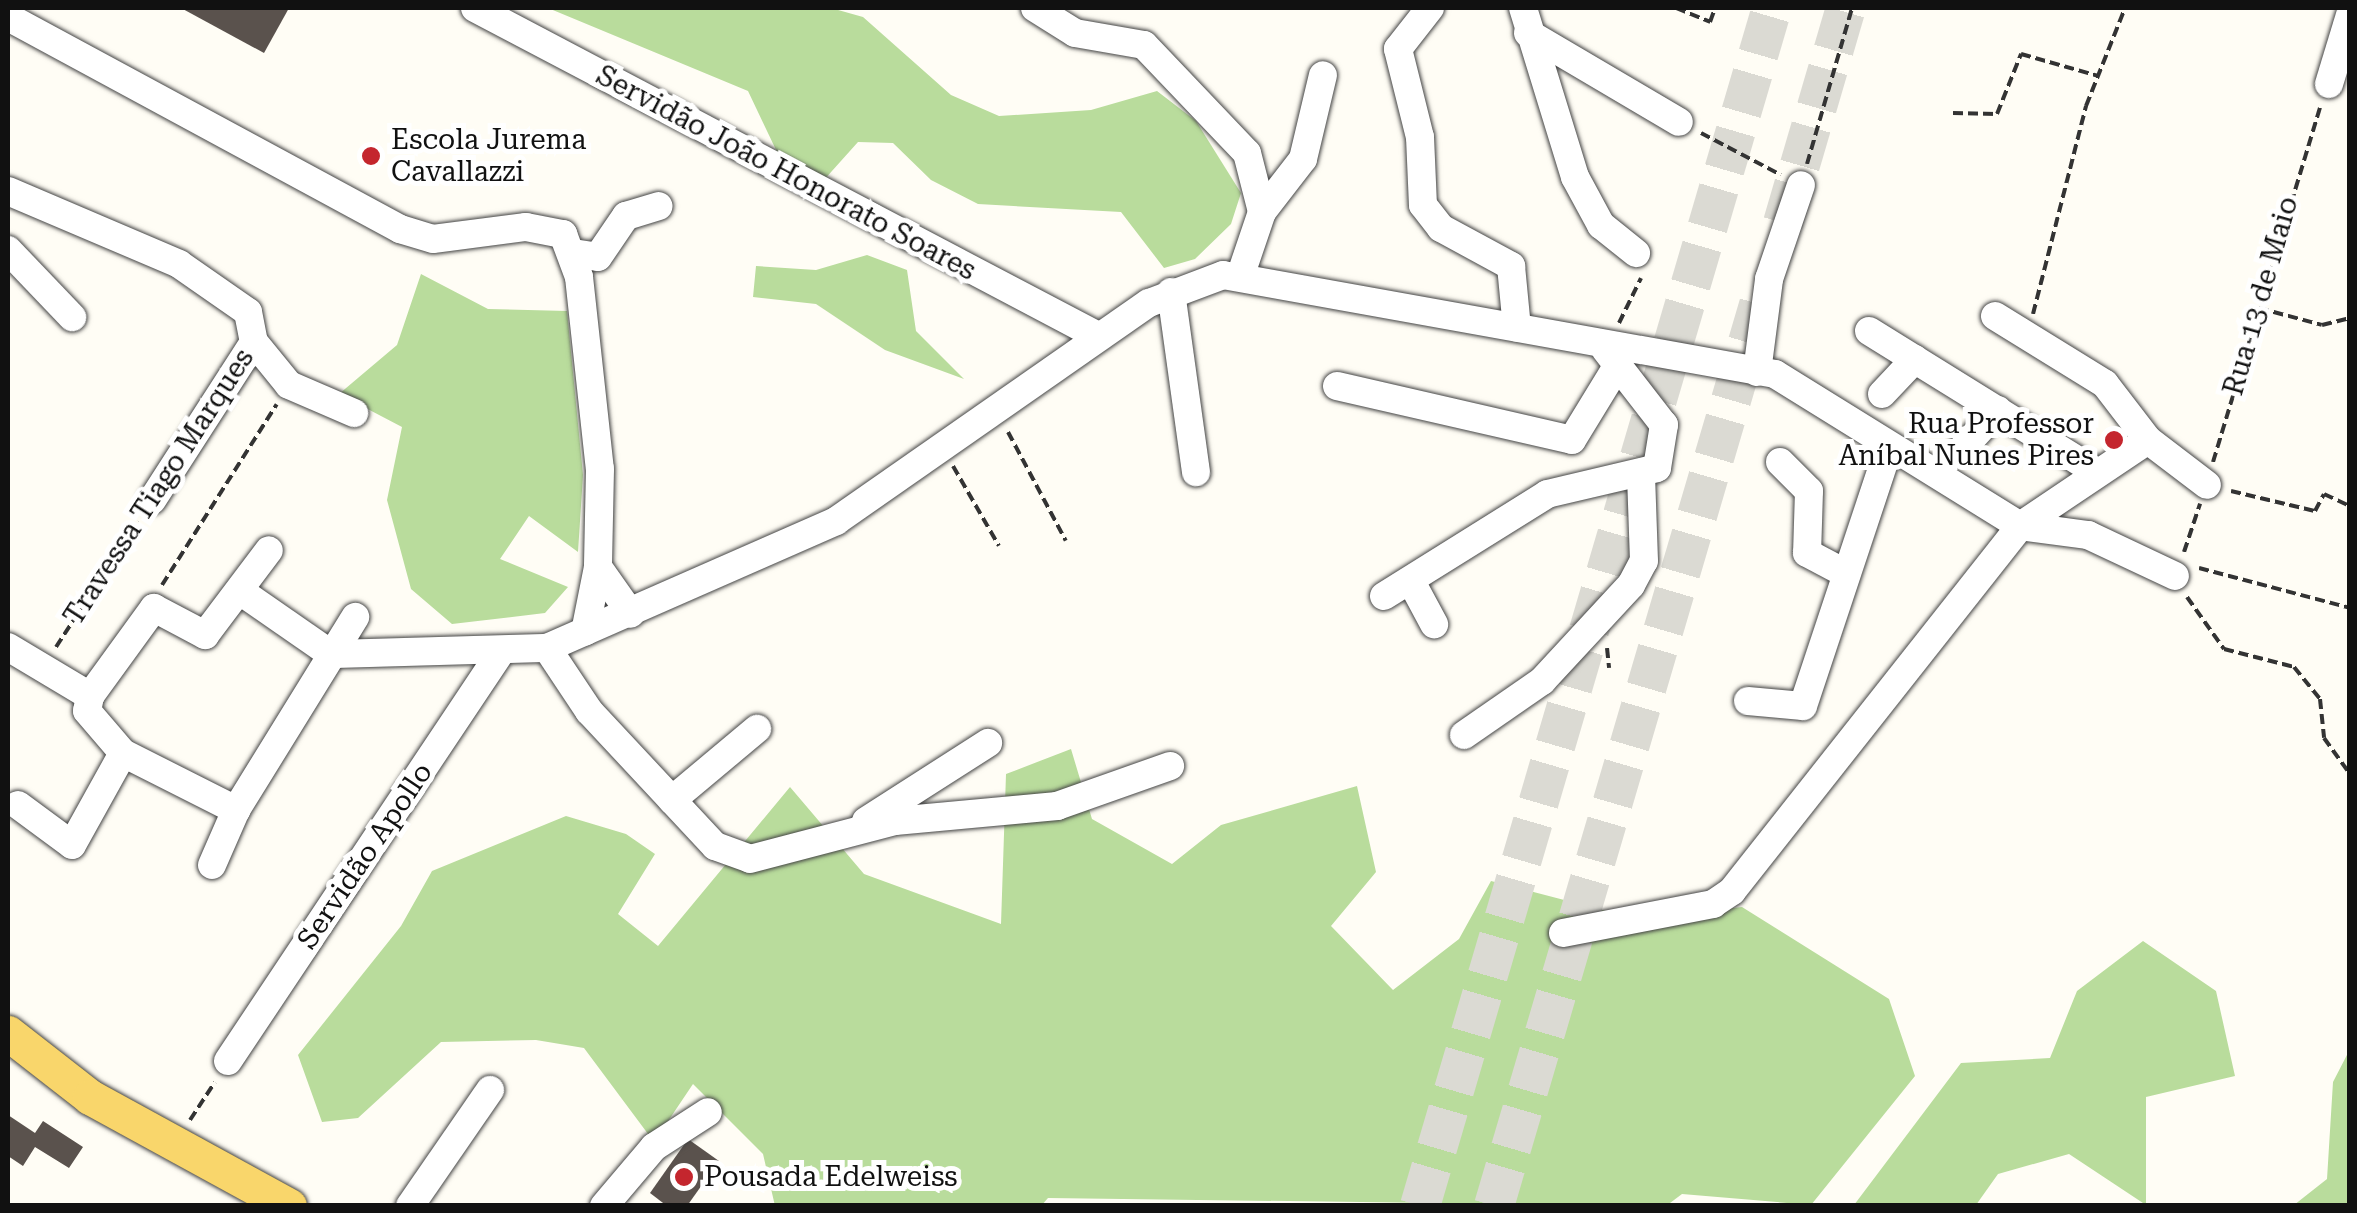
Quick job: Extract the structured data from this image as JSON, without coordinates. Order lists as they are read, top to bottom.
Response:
{
  "streets": {
    "street": ["Servidão João Honorato Soares", "Travessa Tiago Marques", "Servidão Apollo"],
    "path": ["Rua 13 de Maio"]
  },
  "places": ["Escola Jurema Cavallazzi", "Rua Professor Aníbal Nunes Pires", "Pousada Edelweiss"]
}
